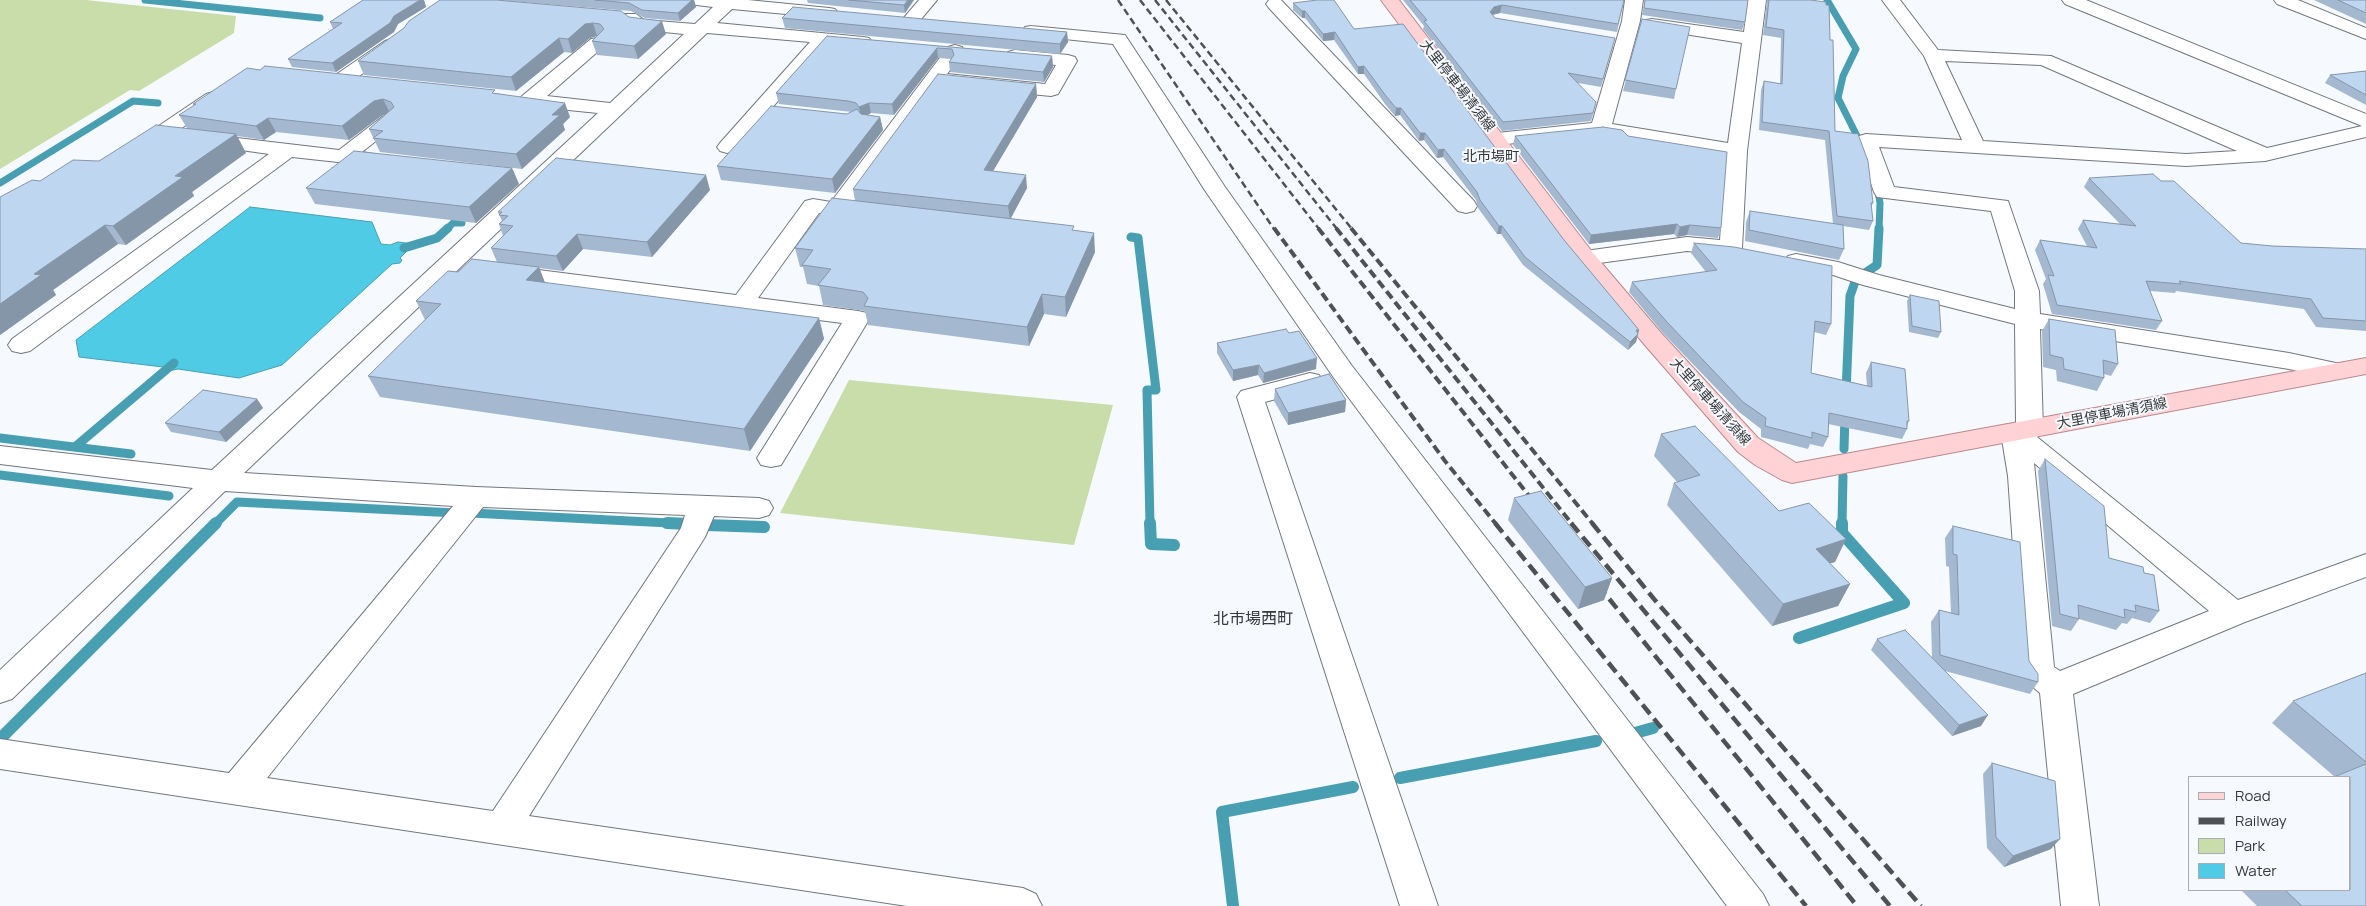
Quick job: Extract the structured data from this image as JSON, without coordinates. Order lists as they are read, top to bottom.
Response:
{
  "streets": {
    "main road": ["大里停車場清須線"]
  },
  "districts": ["北市場町", "北市場西町"],
  "legend": [
    "Road",
    "Railway",
    "Park",
    "Water"
  ]
}
